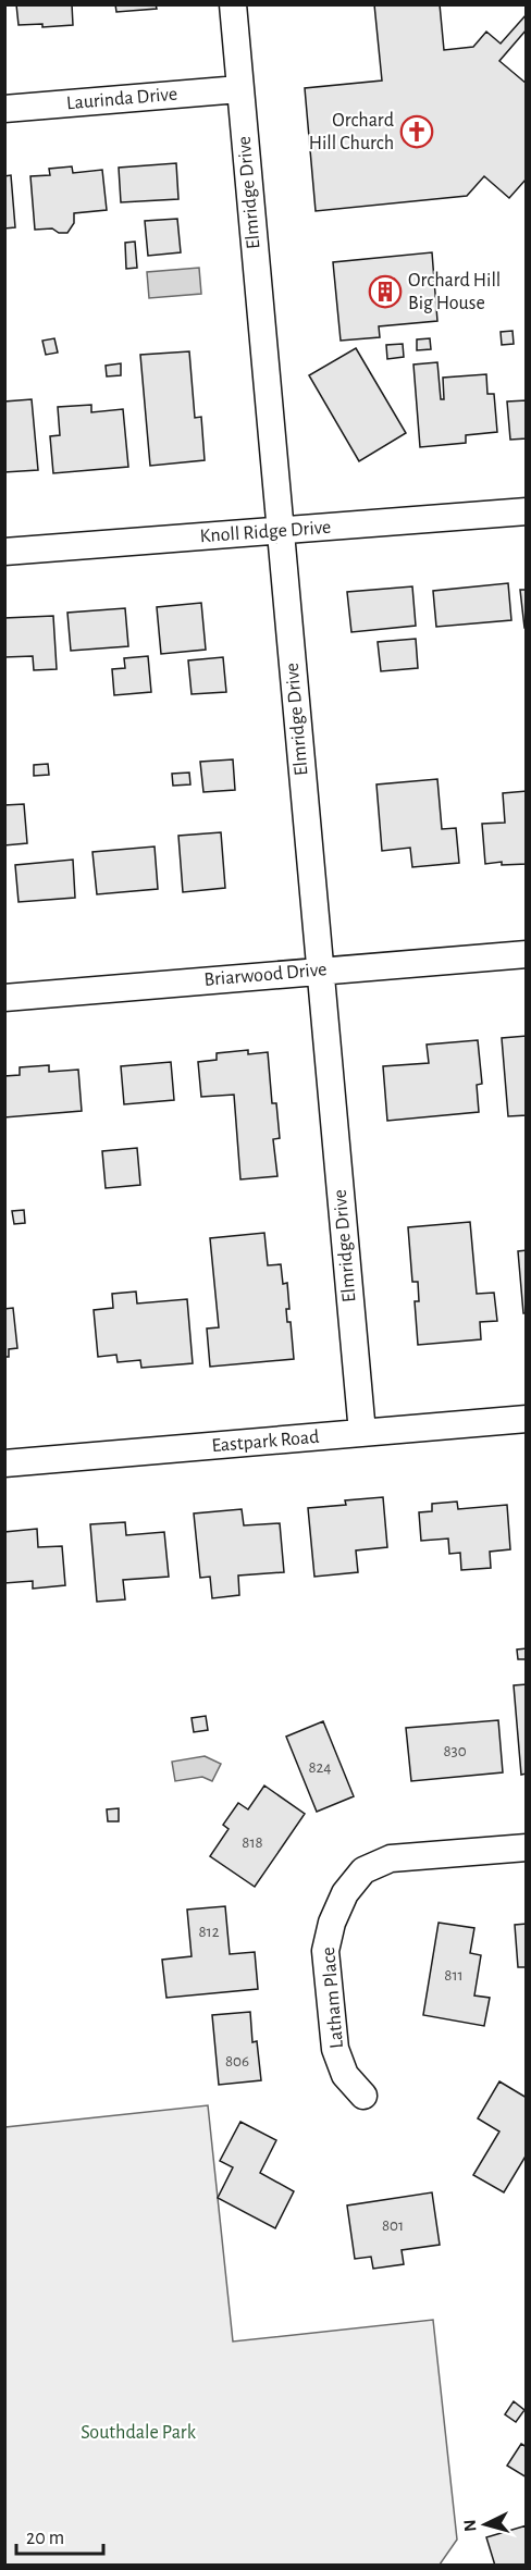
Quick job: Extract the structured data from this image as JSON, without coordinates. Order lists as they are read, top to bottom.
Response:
{
  "streets": {
    "street": [
      "Laurinda Drive",
      "Elmridge Drive",
      "Knoll Ridge Drive",
      "Briarwood Drive",
      "Eastpark Road",
      "Latham Place"
    ]
  },
  "crossings": [
    ["Laurinda Drive", "Elmridge Drive"],
    ["Elmridge Drive", "Knoll Ridge Drive"],
    ["Elmridge Drive", "Briarwood Drive"],
    ["Elmridge Drive", "Eastpark Road"]
  ],
  "parks": ["Southdale Park"],
  "places": {
    "church": ["Orchard Hill Church"],
    "building": ["Orchard Hill Big House"]
  },
  "house_numbers": [
    "830",
    "824",
    "818",
    "812",
    "811",
    "806",
    "801"
  ],
  "scale_bar": "20 m",
  "north": "left"
}
